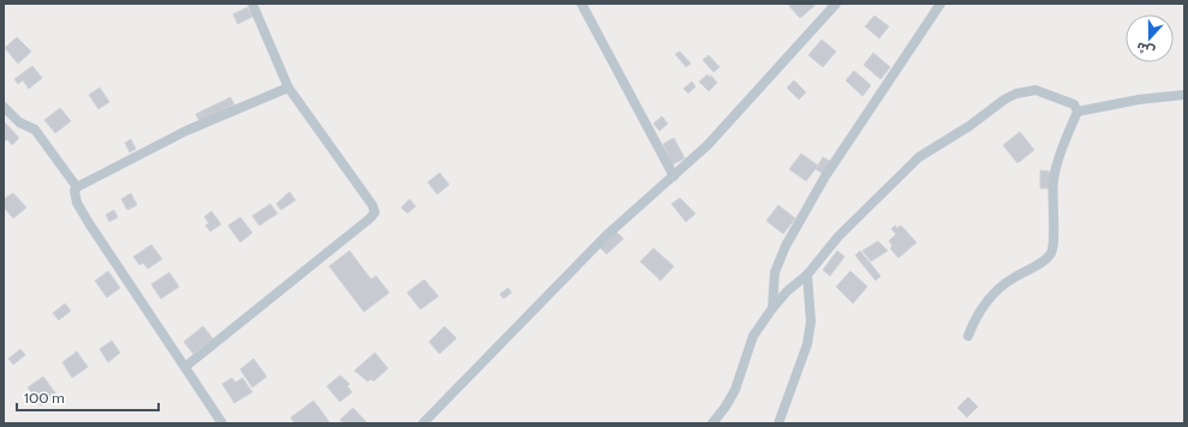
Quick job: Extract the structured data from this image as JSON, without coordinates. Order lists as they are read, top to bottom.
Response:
{
  "scale_bar": "100 m",
  "north": "bottom"
}
